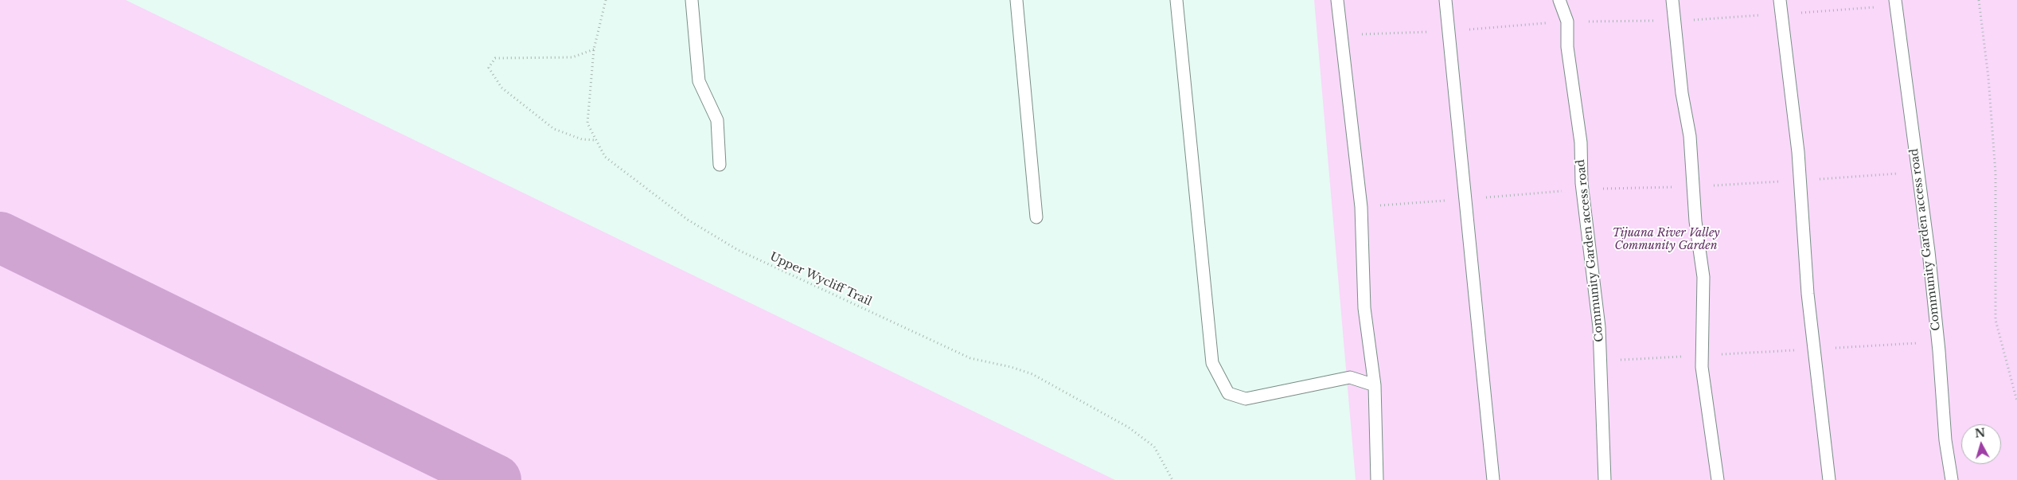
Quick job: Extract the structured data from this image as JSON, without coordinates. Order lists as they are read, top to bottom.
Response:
{
  "streets": {
    "lane": ["Community Garden access road"],
    "path": ["Upper Wycliff Trail"]
  },
  "parks": ["Tijuana River Valley Community Garden"],
  "north": "top"
}
